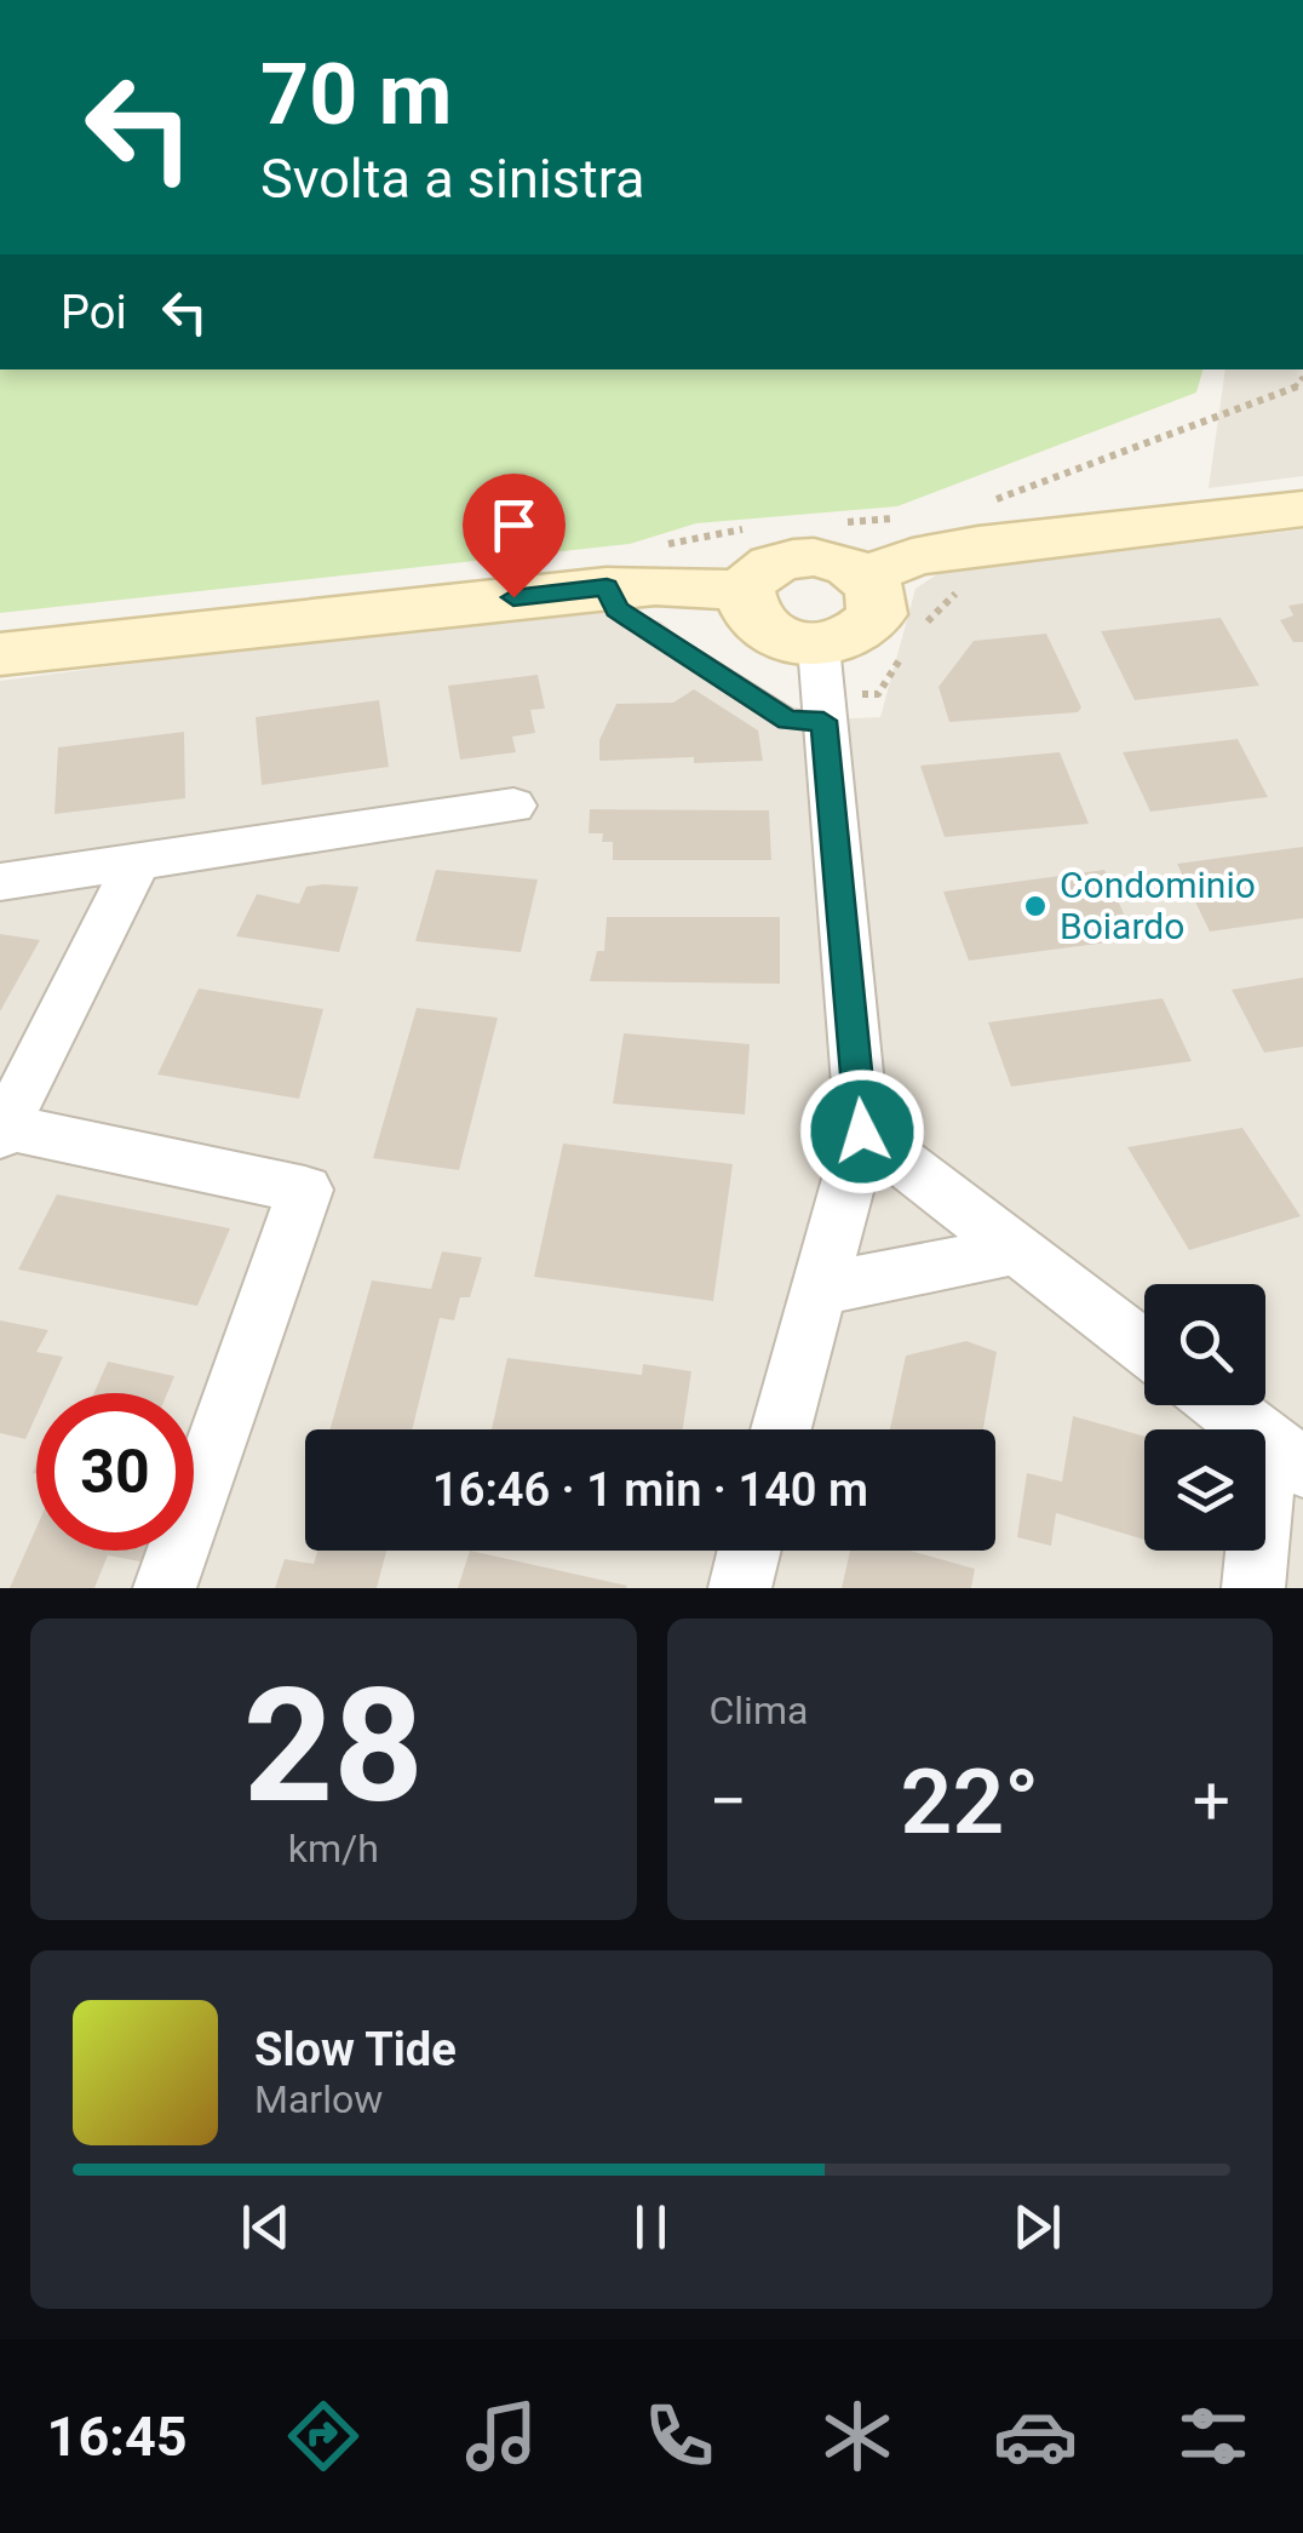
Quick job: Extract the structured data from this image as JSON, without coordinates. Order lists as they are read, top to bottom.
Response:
{
  "places": ["Condominio Boiardo"],
  "page": {
    "turn": ["70 m", "Svolta a sinistra"],
    "then": "Poi",
    "limit": "30",
    "trip": "16:46 · 1 min · 140 m",
    "tile": [
      ["28", "km/h"],
      "Clima"
    ],
    "heat": ["−", "22°", "+"],
    "song": ["Slow Tide", "Marlow"],
    "tabs": "16:45"
  }
}
